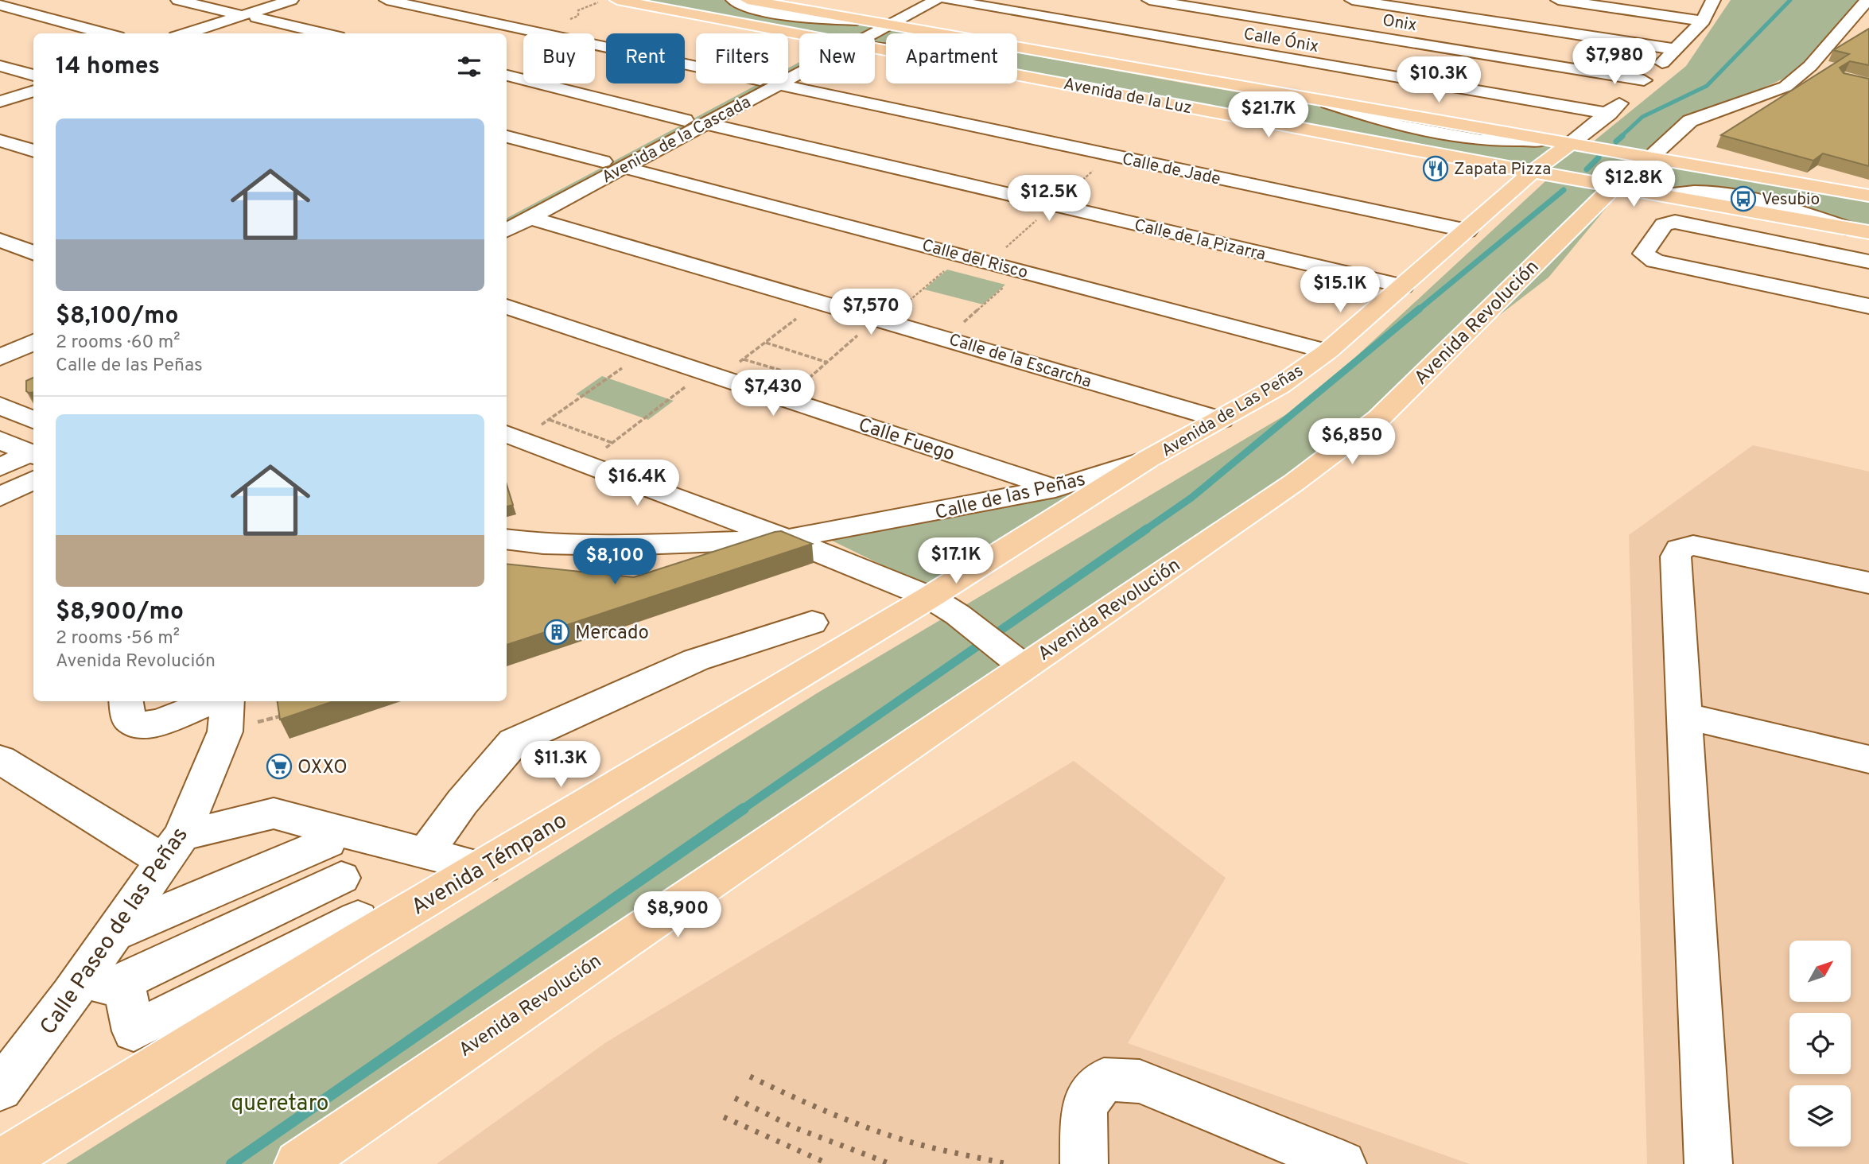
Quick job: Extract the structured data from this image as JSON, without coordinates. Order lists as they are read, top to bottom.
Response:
{
  "streets": {
    "main road": [
      "Avenida de la Luz",
      "Avenida Revolución",
      "Avenida de Las Peñas",
      "Avenida Témpano"
    ],
    "street": [
      "Onix",
      "Calle Ónix",
      "Avenida de la Cascada",
      "Calle de Jade",
      "Calle de la Pizarra",
      "Calle del Risco",
      "Calle de la Escarcha",
      "Calle Fuego",
      "Calle de las Peñas",
      "Calle Paseo de las Peñas"
    ]
  },
  "crossings": [
    ["Avenida de la Luz", "Avenida de la Cascada"],
    ["Avenida de la Luz", "Avenida Revolución"],
    ["Avenida de la Luz", "Avenida de Las Peñas"],
    ["Avenida de la Cascada", "Calle de la Pizarra"],
    ["Avenida de la Cascada", "Calle del Risco"],
    ["Avenida de la Cascada", "Calle de la Escarcha"],
    ["Calle de Jade", "Avenida de Las Peñas"],
    ["Calle de la Pizarra", "Avenida de Las Peñas"],
    ["Calle del Risco", "Avenida de Las Peñas"],
    ["Calle de la Escarcha", "Avenida de Las Peñas"],
    ["Avenida de Las Peñas", "Calle de las Peñas"],
    ["Avenida de Las Peñas", "Avenida Témpano"],
    ["Calle Fuego", "Calle de las Peñas"],
    ["Calle de las Peñas", "Avenida Témpano"]
  ],
  "parks": ["queretaro"],
  "places": {
    "restaurant": ["Zapata Pizza"],
    "bus stop": ["Vesubio"],
    "building": ["Mercado"],
    "supermarket": ["OXXO"]
  },
  "north": "top right",
  "page": {
    "chip": [
      "Buy",
      "Rent",
      "Filters",
      "New",
      "Apartment"
    ],
    "heading": "14 homes",
    "price": [
      "$7,980",
      "$10.3K",
      "$21.7K",
      "$12.8K",
      "$12.5K",
      "$15.1K",
      "$7,570",
      "$7,430",
      "$6,850",
      "$16.4K",
      "$17.1K",
      "$8,100",
      "$11.3K",
      "$8,900"
    ],
    "list": [
      {
        "name": "$8,100/mo",
        "note": "2 rooms · 60 m² · Calle de las Peñas"
      },
      {
        "name": "$8,900/mo",
        "note": "2 rooms · 56 m² · Avenida Revolución"
      }
    ]
  }
}
